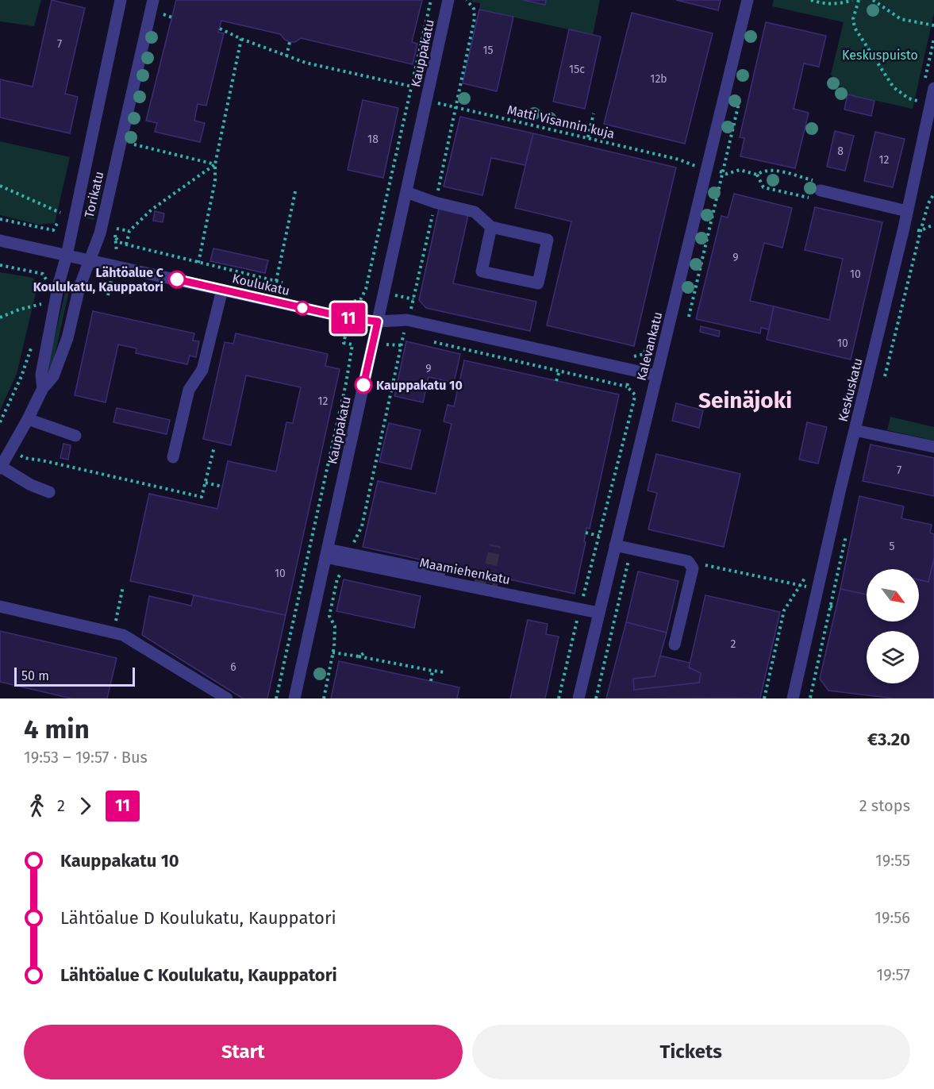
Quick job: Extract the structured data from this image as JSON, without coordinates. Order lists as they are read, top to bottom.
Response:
{
  "streets": {
    "street": [
      "Kauppakatu",
      "Torikatu",
      "Koulukatu",
      "Kalevankatu",
      "Keskuskatu",
      "Maamiehenkatu"
    ],
    "path": ["Matti Visannin kuja"]
  },
  "crossings": [
    ["Kauppakatu", "Matti Visannin kuja"],
    ["Kauppakatu", "Koulukatu"],
    ["Matti Visannin kuja", "Kalevankatu"],
    ["Torikatu", "Koulukatu"],
    ["Koulukatu", "Kalevankatu"],
    ["Kalevankatu", "Maamiehenkatu"]
  ],
  "districts": ["Seinäjoki"],
  "parks": ["Keskuspuisto"],
  "places": ["Lähtöalue C Koulukatu, Kauppatori", "Kauppakatu 10"],
  "lines": ["bus line 11"],
  "house_numbers": [
    "7",
    "15",
    "15c",
    "12b",
    "18",
    "8",
    "12",
    "9",
    "10",
    "10",
    "9",
    "12",
    "7",
    "5",
    "10",
    "2",
    "6"
  ],
  "scale_bar": "50 m",
  "north": "bottom right",
  "page": {
    "on_map": "11",
    "scale": "50 m",
    "heading": ["4 min", "19:53 – 19:57 · Bus", "€3.20"],
    "legs": ["2", "11", "2 stops"],
    "list": [
      {
        "name": "Kauppakatu 10",
        "value": "19:55"
      },
      {
        "name": "Lähtöalue D Koulukatu, Kauppatori",
        "value": "19:56"
      },
      {
        "name": "Lähtöalue C Koulukatu, Kauppatori",
        "value": "19:57"
      }
    ],
    "buttons": ["Start", "Tickets"]
  }
}
